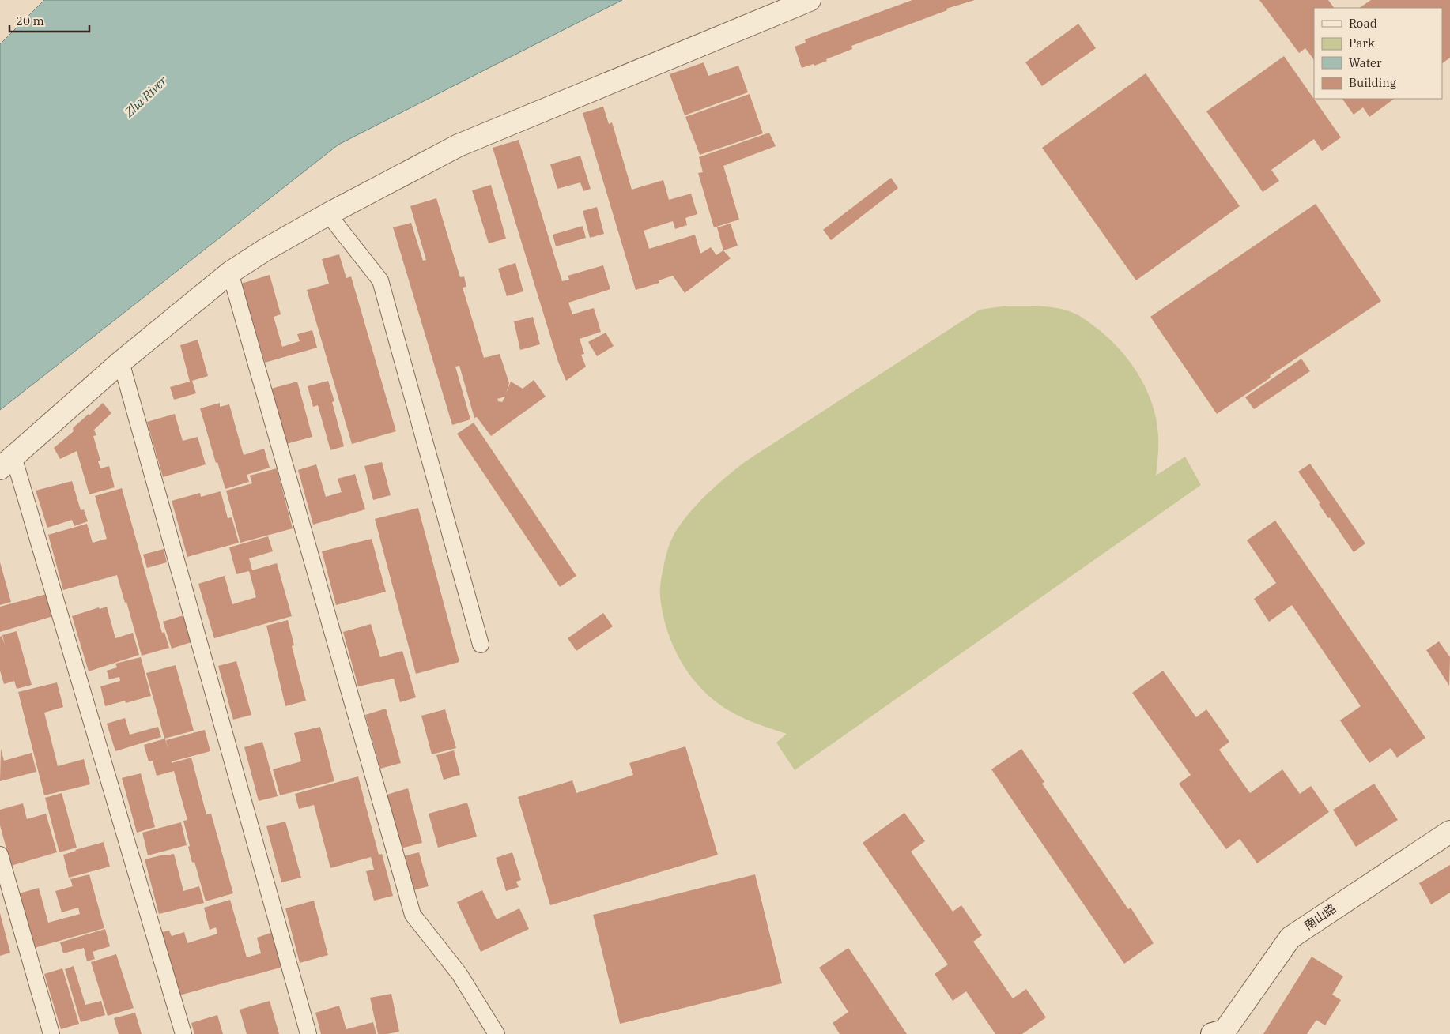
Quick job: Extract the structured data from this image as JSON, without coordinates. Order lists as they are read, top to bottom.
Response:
{
  "streets": {
    "street": ["南山路"]
  },
  "water": ["Zha River"],
  "legend": [
    "Road",
    "Park",
    "Water",
    "Building"
  ],
  "scale_bar": "20 m"
}
